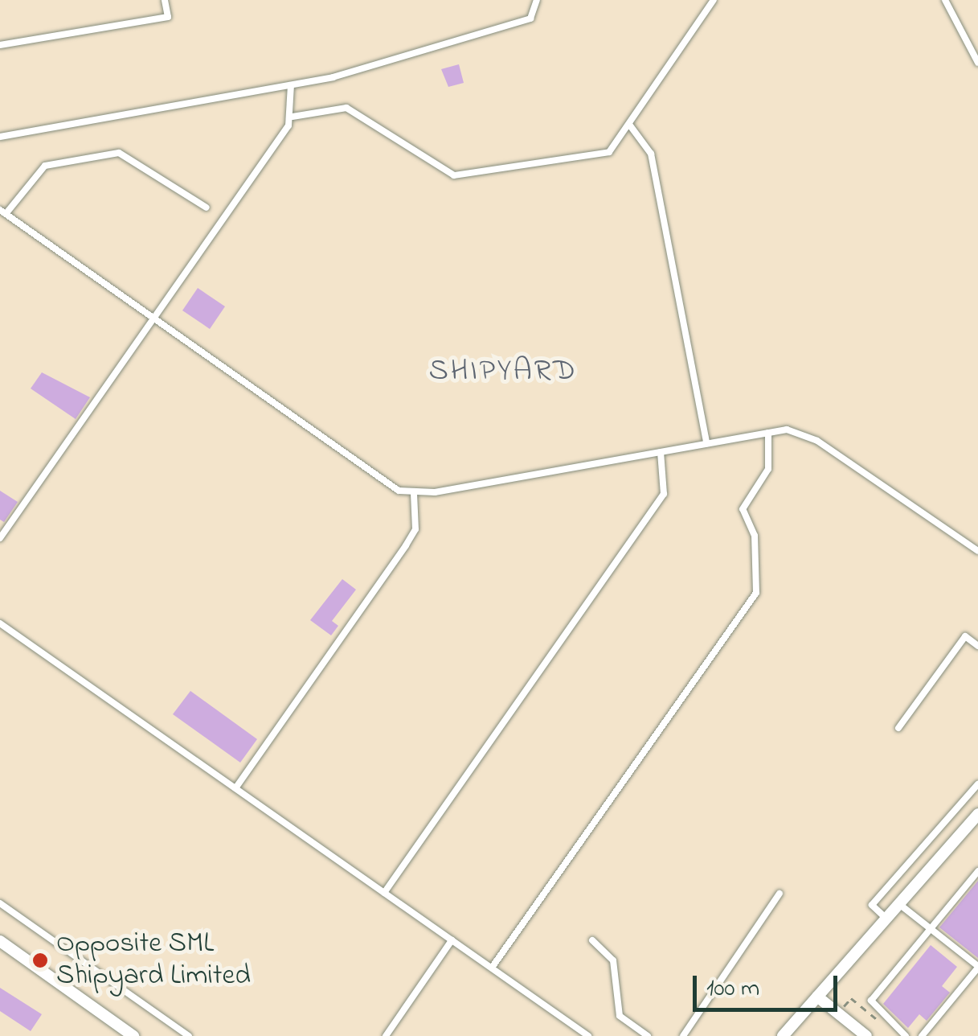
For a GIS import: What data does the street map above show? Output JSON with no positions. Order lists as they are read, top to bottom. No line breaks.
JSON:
{"districts":["SHIPYARD"],"places":["Opposite SML Shipyard Limited"],"scale_bar":"100 m"}
